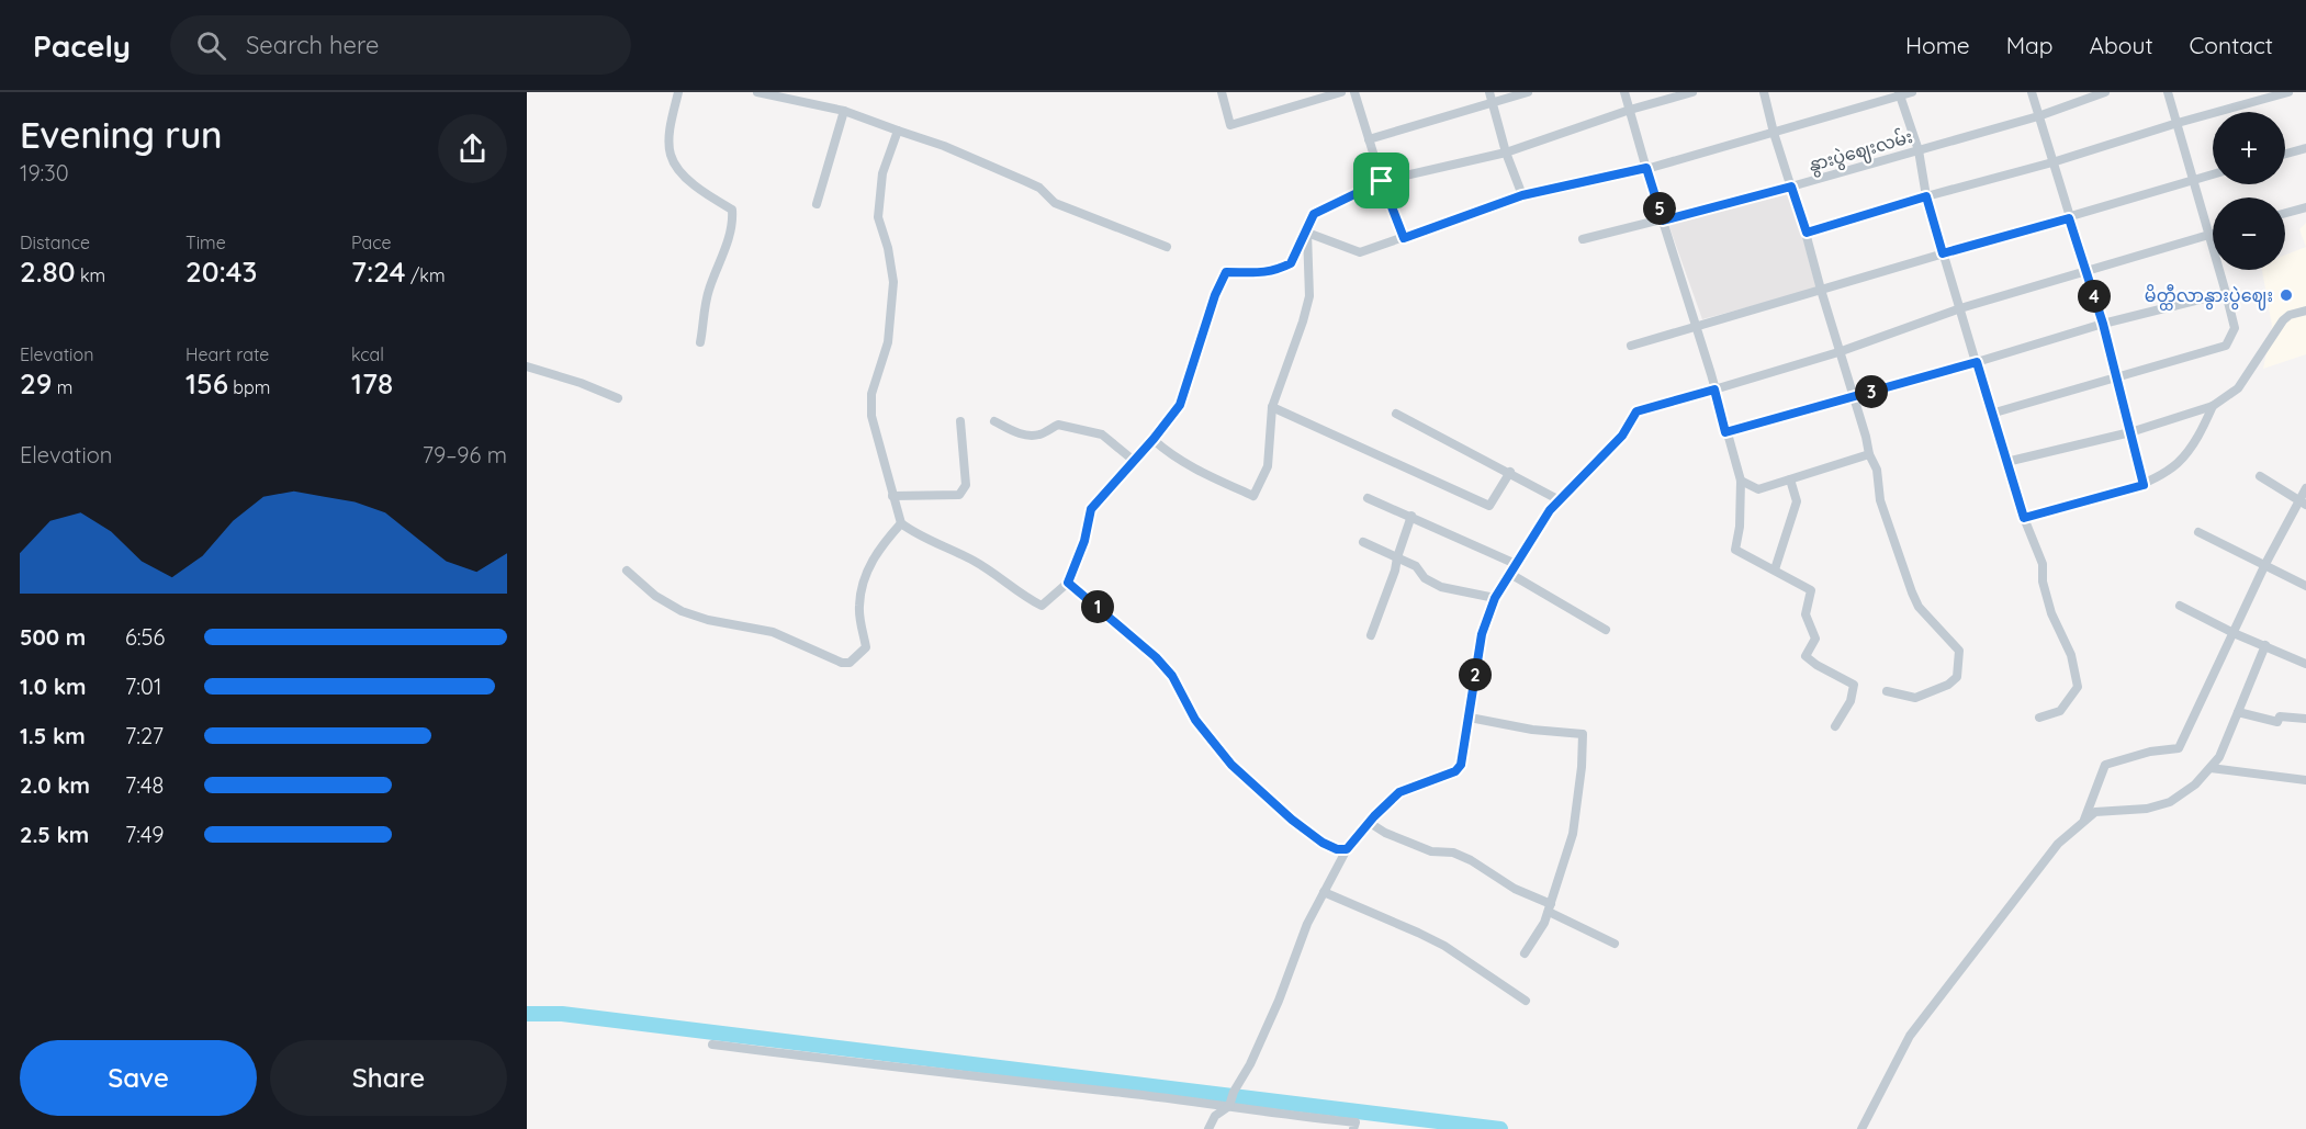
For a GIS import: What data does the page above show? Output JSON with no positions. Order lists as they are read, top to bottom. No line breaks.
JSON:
{"streets":{"street":["နွားပွဲဈေးလမ်း"]},"places":["မိတ္ထီလာနွားပွဲဈေး"],"page":{"header":"Pacely","search":"Search here","nav":["Home","Map","About","Contact"],"heading":["Evening run","19:30"],"map_buttons":["+","−"],"pins":["5","4","3","1","2"],"stats":[["Distance","2.80 km"],["Time","20:43"],["Pace","7:24 /km"],["Elevation","29 m"],["Heart rate","156 bpm"],["kcal","178"]],"chart":["Elevation","79–96 m"],"list":[{"name":"500 m","note":"6:56"},{"name":"1.0 km","note":"7:01"},{"name":"1.5 km","note":"7:27"},{"name":"2.0 km","note":"7:48"},{"name":"2.5 km","note":"7:49"}],"buttons":["Save","Share"]}}
